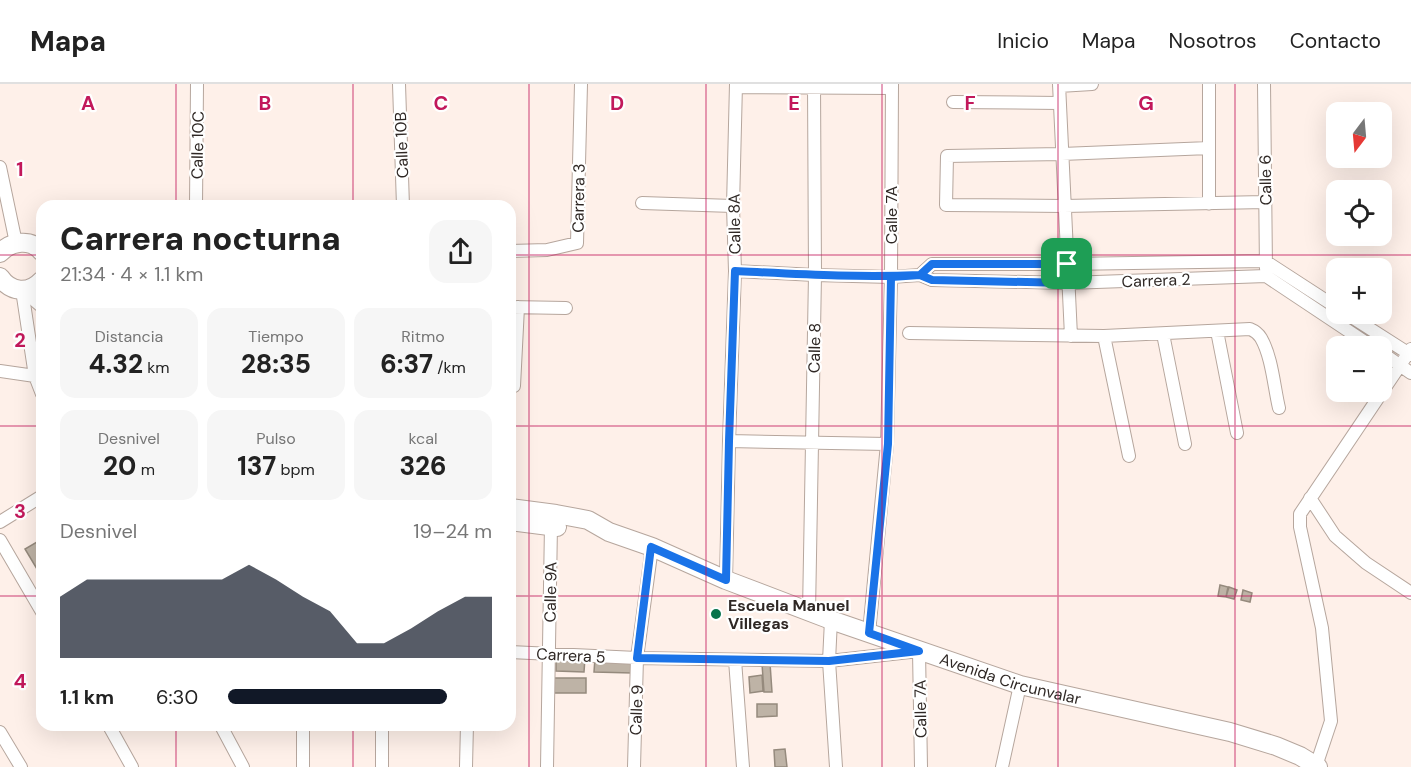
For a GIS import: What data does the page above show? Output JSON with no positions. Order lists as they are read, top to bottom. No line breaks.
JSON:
{"streets":{"main road":["Avenida Circunvalar"],"street":["Calle 10C","Calle 10B","Calle 6","Carrera 3","Calle 7A","Calle 8A","Carrera 2","Calle 8","Calle 9A","Carrera 5","Calle 9"]},"crossings":[["Calle 6","Carrera 2"],["Calle 7A","Carrera 2"],["Calle 7A","Carrera 5"],["Calle 7A","Avenida Circunvalar"],["Calle 8A","Carrera 2"],["Calle 8A","Avenida Circunvalar"],["Carrera 2","Calle 8"],["Calle 8","Avenida Circunvalar"],["Calle 9A","Carrera 5"],["Calle 9A","Avenida Circunvalar"],["Carrera 5","Avenida Circunvalar"],["Carrera 5","Calle 9"],["Avenida Circunvalar","Calle 9"]],"places":["Escuela Manuel Villegas"],"north":"bottom","page":{"header":"Mapa","nav":["Inicio","Mapa","Nosotros","Contacto"],"map_buttons":["+","−"],"heading":["Carrera nocturna","21:34 · 4 × 1.1 km"],"stats":[["Distancia","4.32 km"],["Tiempo","28:35"],["Ritmo","6:37 /km"],["Desnivel","20 m"],["Pulso","137 bpm"],["kcal","326"]],"chart":["Desnivel","19–24 m"],"list":[{"name":"1.1 km","note":"6:30"}]},"grid":{"columns":["A","B","C","D","E","F","G"],"rows":["1","2","3","4"]}}
